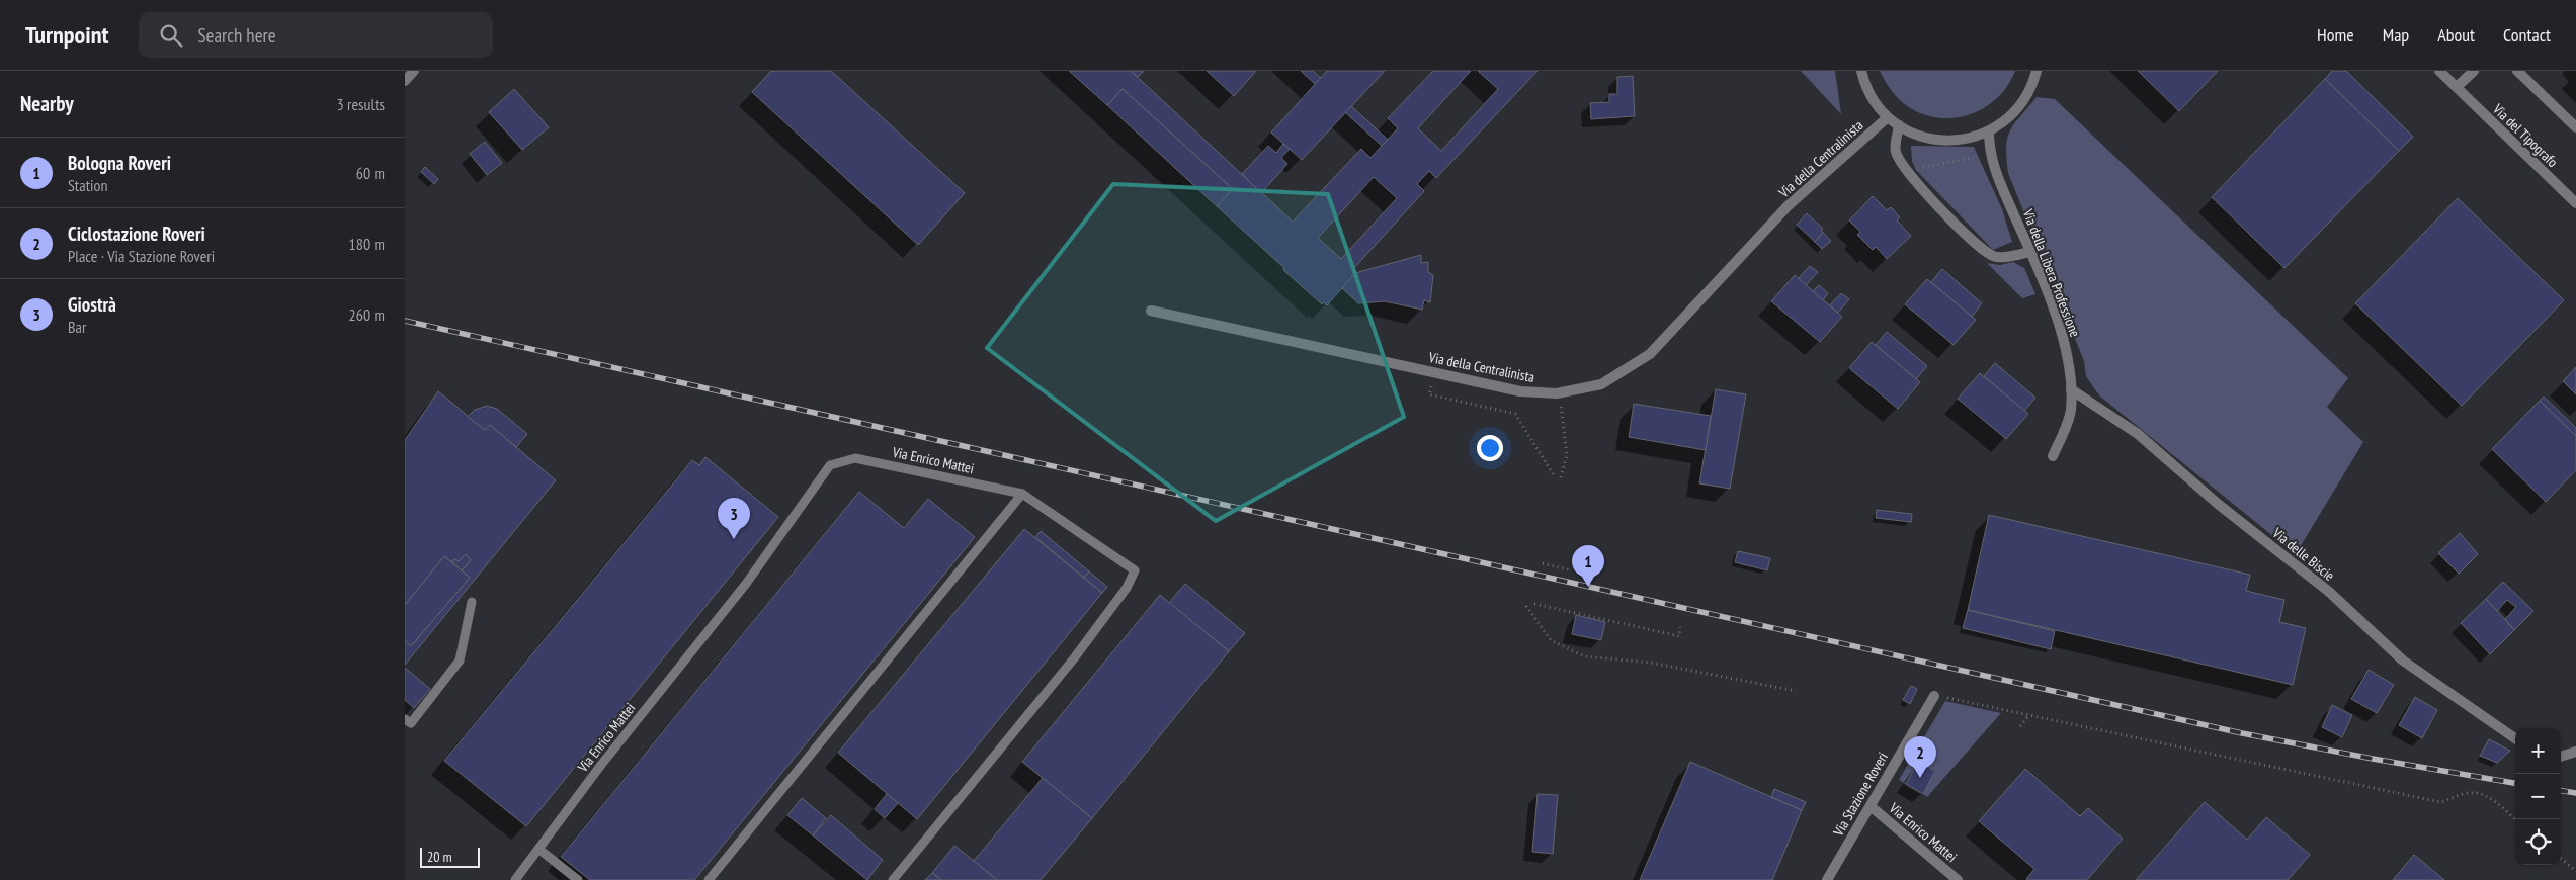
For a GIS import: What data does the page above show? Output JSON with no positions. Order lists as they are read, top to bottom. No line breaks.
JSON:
{"streets":{"street":["Via del Tipografo","Via della Centralinista","Via della Libera Professione","Via Enrico Mattei","Via delle Biscie","Via Stazione Roveri"]},"crossings":[["Via della Libera Professione","Via delle Biscie"],["Via Enrico Mattei","Via Stazione Roveri"]],"scale_bar":"20 m","page":{"header":"Turnpoint","search":"Search here","nav":["Home","Map","About","Contact"],"heading":["Nearby","3 results"],"list":[{"mark":"1","name":"Bologna Roveri","note":"Station","value":"60 m"},{"mark":"2","name":"Ciclostazione Roveri","note":"Place · Via Stazione Roveri","value":"180 m"},{"mark":"3","name":"Giostrà","note":"Bar","value":"260 m"}],"pins":["3","1","2"],"map_buttons":["+","−"],"scale":"20 m"}}
